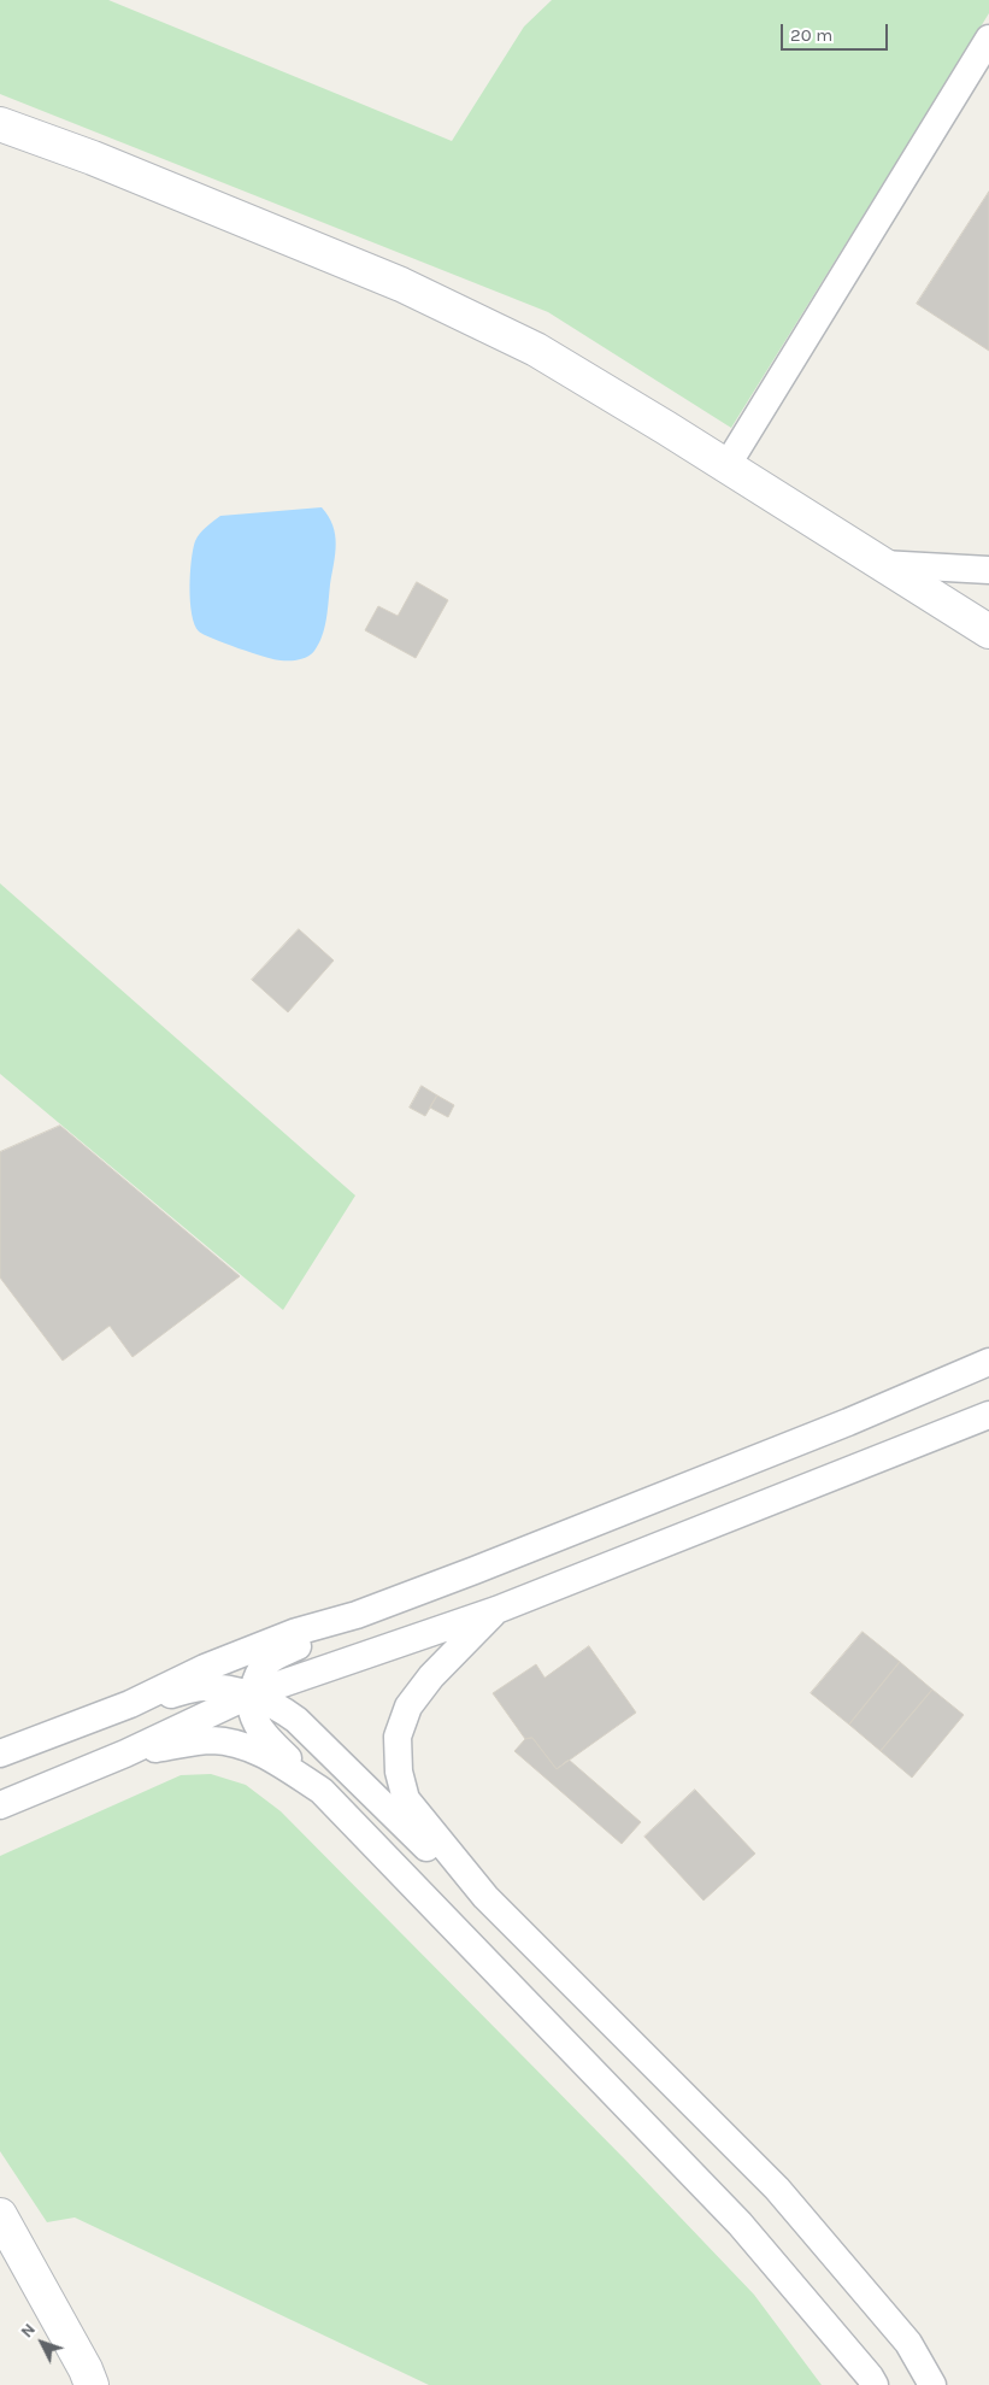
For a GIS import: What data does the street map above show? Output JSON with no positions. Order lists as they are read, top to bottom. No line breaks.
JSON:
{"scale_bar":"20 m","north":"top left"}
